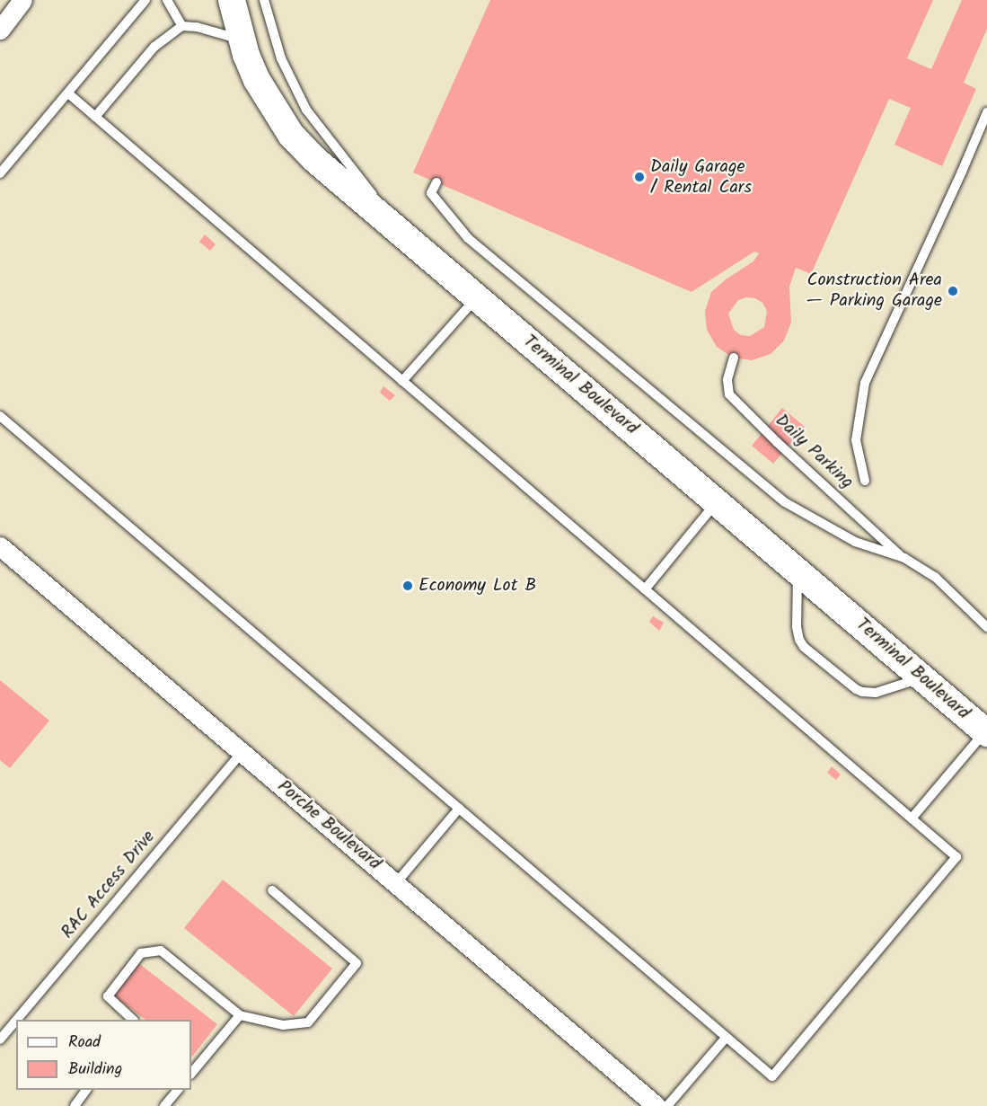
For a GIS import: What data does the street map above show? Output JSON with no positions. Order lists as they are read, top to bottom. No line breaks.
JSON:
{"streets":{"main road":["Terminal Boulevard"],"street":["Porche Boulevard"],"lane":["Daily Parking","RAC Access Drive"]},"crossings":[["Porche Boulevard","RAC Access Drive"]],"places":["Daily Garage / Rental Cars","Construction Area — Parking Garage","Economy Lot B"],"legend":["Road","Building"]}
